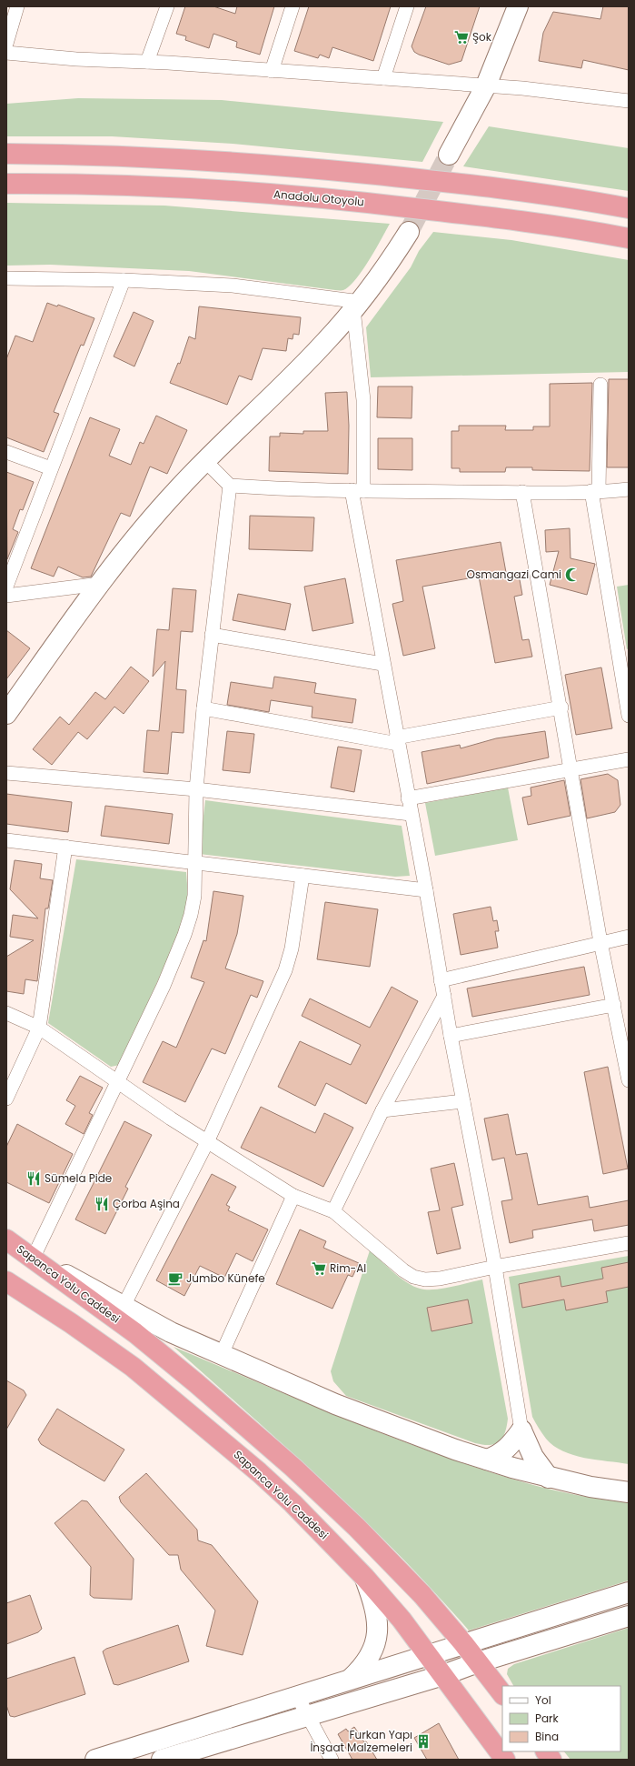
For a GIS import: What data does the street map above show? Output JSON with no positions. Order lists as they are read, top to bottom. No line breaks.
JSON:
{"streets":{"highway":["Anadolu Otoyolu","Sapanca Yolu Caddesi"]},"places":{"supermarket":["Şok","Rim-Al"],"mosque":["Osmangazi Cami"],"restaurant":["Sümela Pide","Çorba Aşina"],"cafe":["Jumbo Künefe"],"building":["Furkan Yapı İnşaat Malzemeleri"]},"legend":["Yol","Park","Bina"]}
